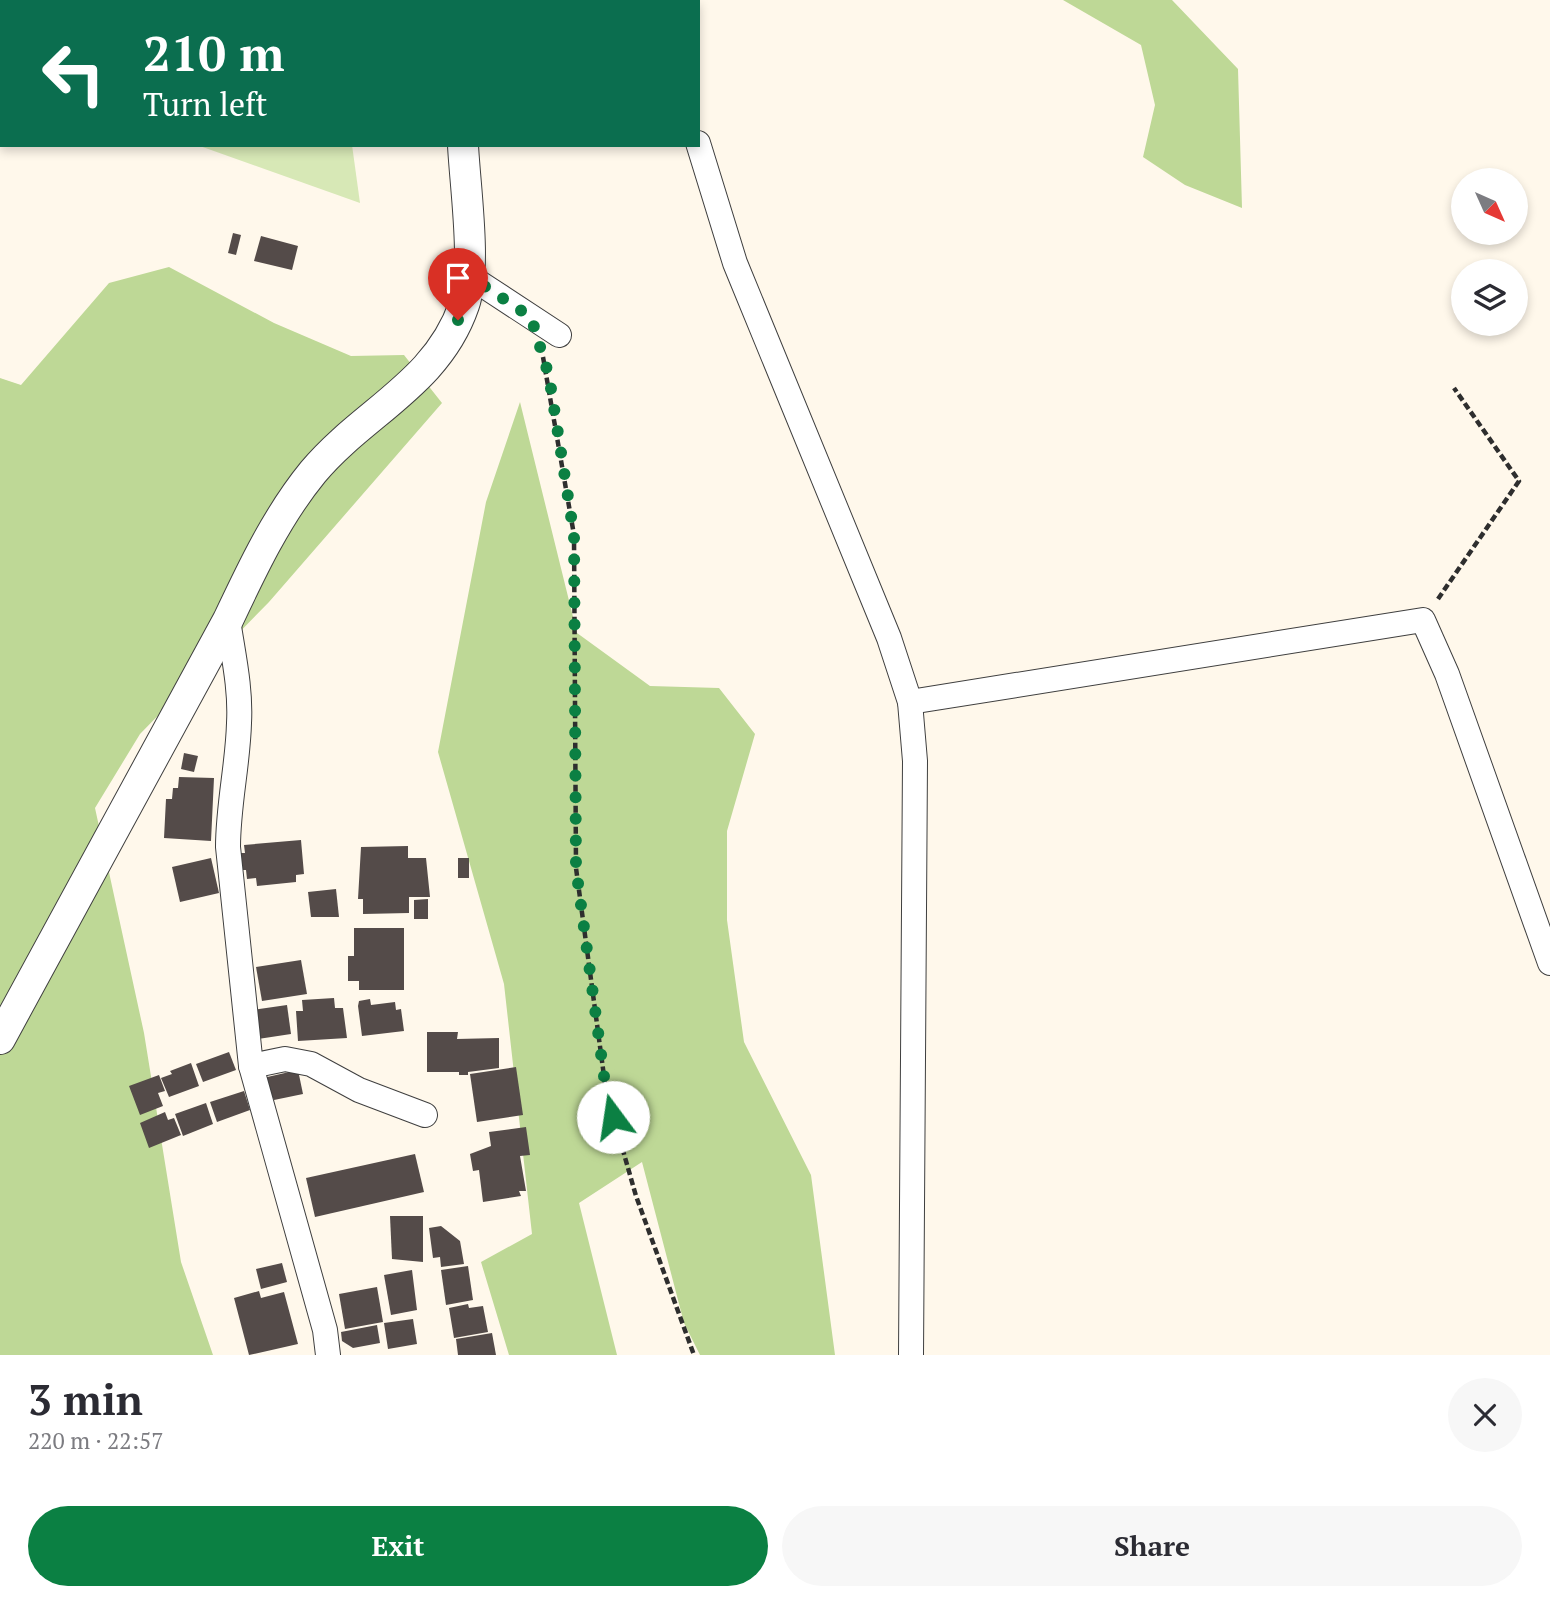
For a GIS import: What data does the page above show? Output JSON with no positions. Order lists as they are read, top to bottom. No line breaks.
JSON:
{"north":"bottom right","page":{"turn":["210 m","Turn left"],"heading":["3 min","220 m · 22:57"],"buttons":["Exit","Share"]}}
